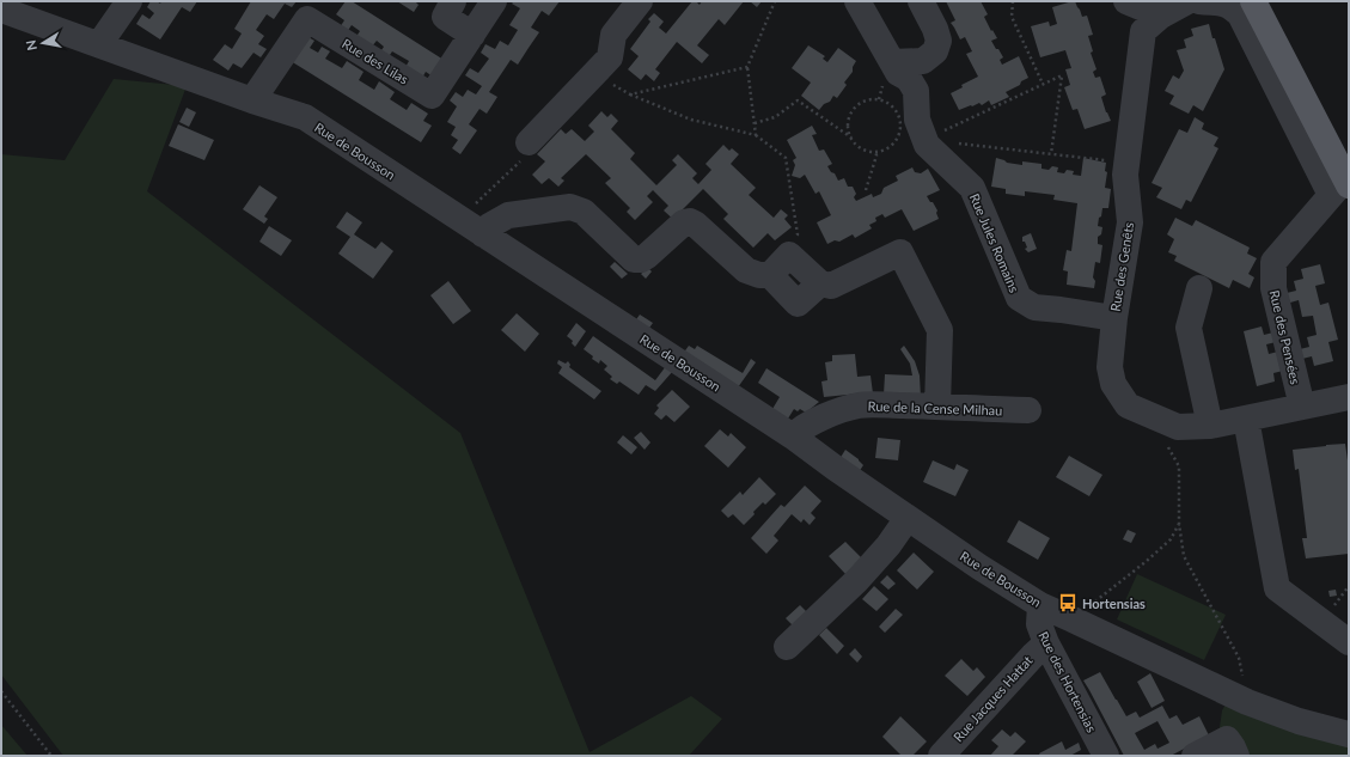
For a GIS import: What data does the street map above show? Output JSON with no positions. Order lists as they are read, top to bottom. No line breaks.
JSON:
{"streets":{"street":["Rue des Lilas","Rue de Bousson","Rue Jules Romains","Rue des Genêts","Rue des Pensées","Rue de la Cense Milhau","Rue des Hortensias","Rue Jacques Hattat"]},"crossings":[["Rue des Lilas","Rue de Bousson"],["Rue de Bousson","Rue de la Cense Milhau"],["Rue de Bousson","Rue des Hortensias"],["Rue Jules Romains","Rue des Genêts"],["Rue des Genêts","Rue des Pensées"],["Rue des Hortensias","Rue Jacques Hattat"]],"places":{"bus stop":["Hortensias"]},"north":"left"}
